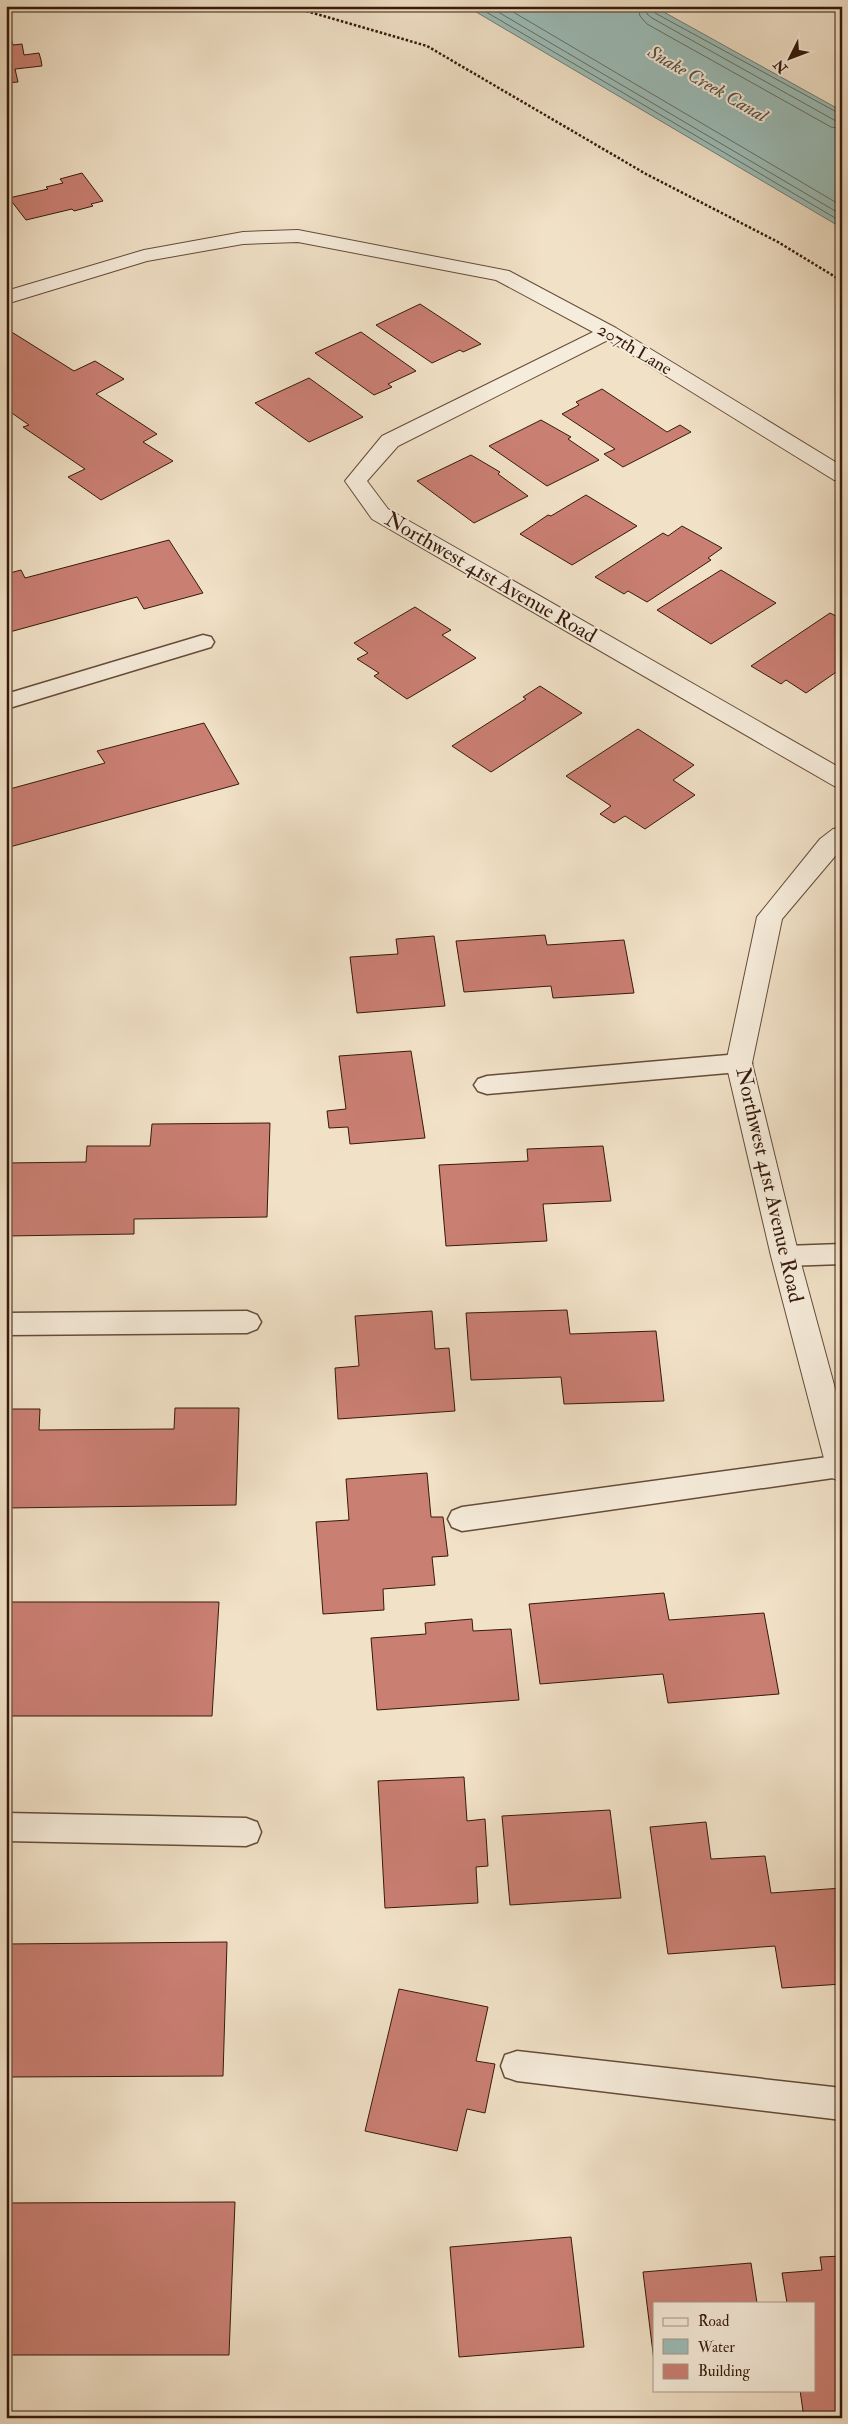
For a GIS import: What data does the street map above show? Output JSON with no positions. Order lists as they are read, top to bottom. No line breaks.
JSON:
{"streets":{"street":["207th Lane","Northwest 41st Avenue Road"]},"crossings":[["207th Lane","Northwest 41st Avenue Road"]],"water":["Snake Creek Canal"],"legend":["Road","Water","Building"],"north":"bottom left"}
